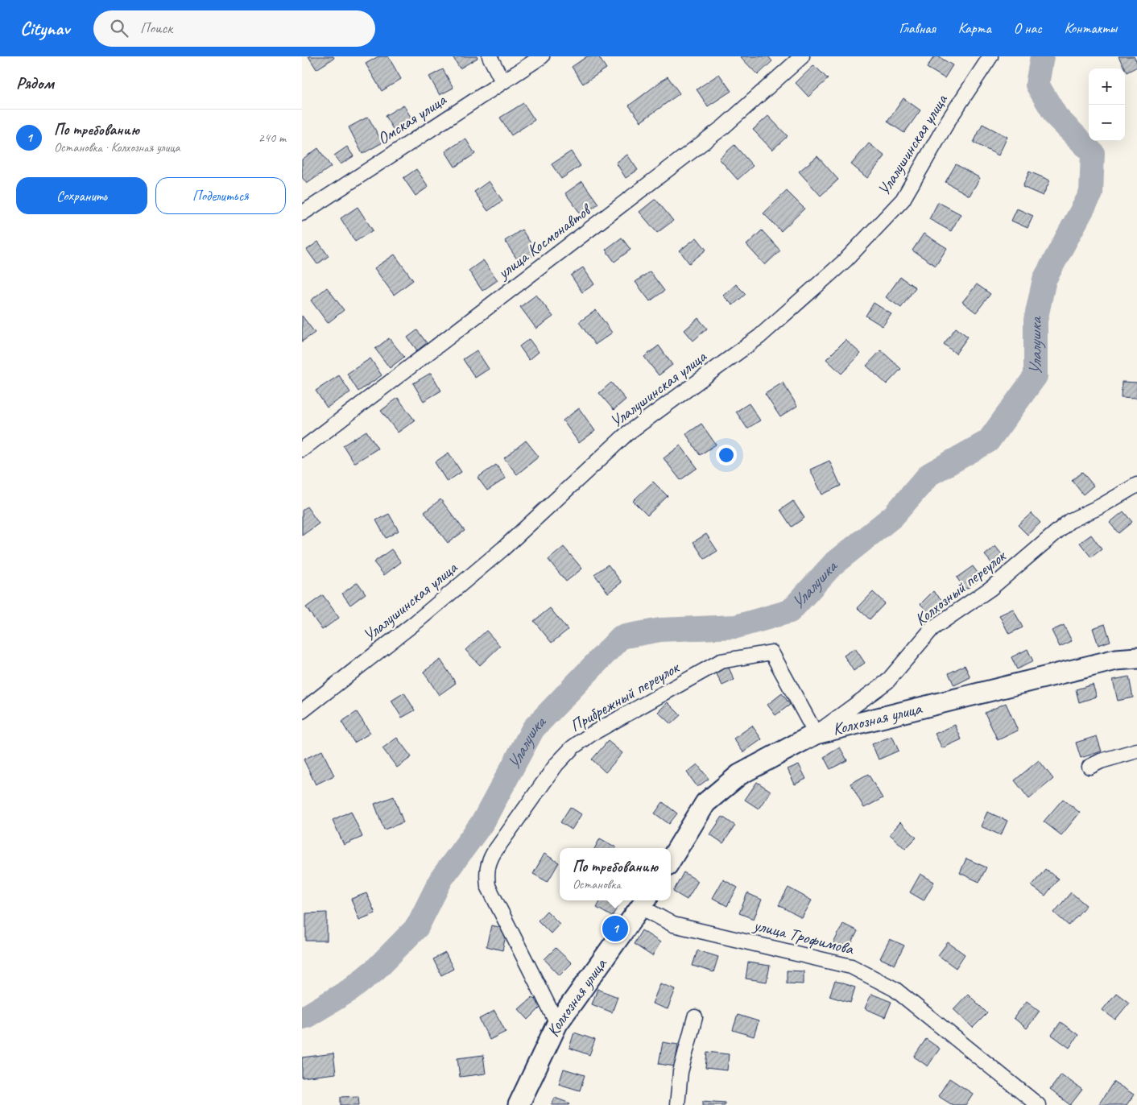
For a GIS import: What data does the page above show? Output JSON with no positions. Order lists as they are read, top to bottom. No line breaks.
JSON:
{"streets":{"street":["Омская улица","Улалушинская улица","улица Космонавтов","Колхозный переулок","Прибрежный переулок","Колхозная улица","улица Трофимова"]},"crossings":[["Колхозный переулок","Прибрежный переулок"],["Колхозный переулок","Колхозная улица"],["Прибрежный переулок","Колхозная улица"],["Колхозная улица","улица Трофимова"]],"water":["Улалушка"],"page":{"header":"Citynav","search":"Поиск","nav":["Главная","Карта","О нас","Контакты"],"heading":"Рядом","map_buttons":["+","−"],"list":[{"mark":"1","name":"По требованию","note":"Остановка · Колхозная улица","value":"240 m"}],"buttons":["Сохранить","Поделиться"],"popup":["По требованию","Остановка"],"pins":"1"}}
